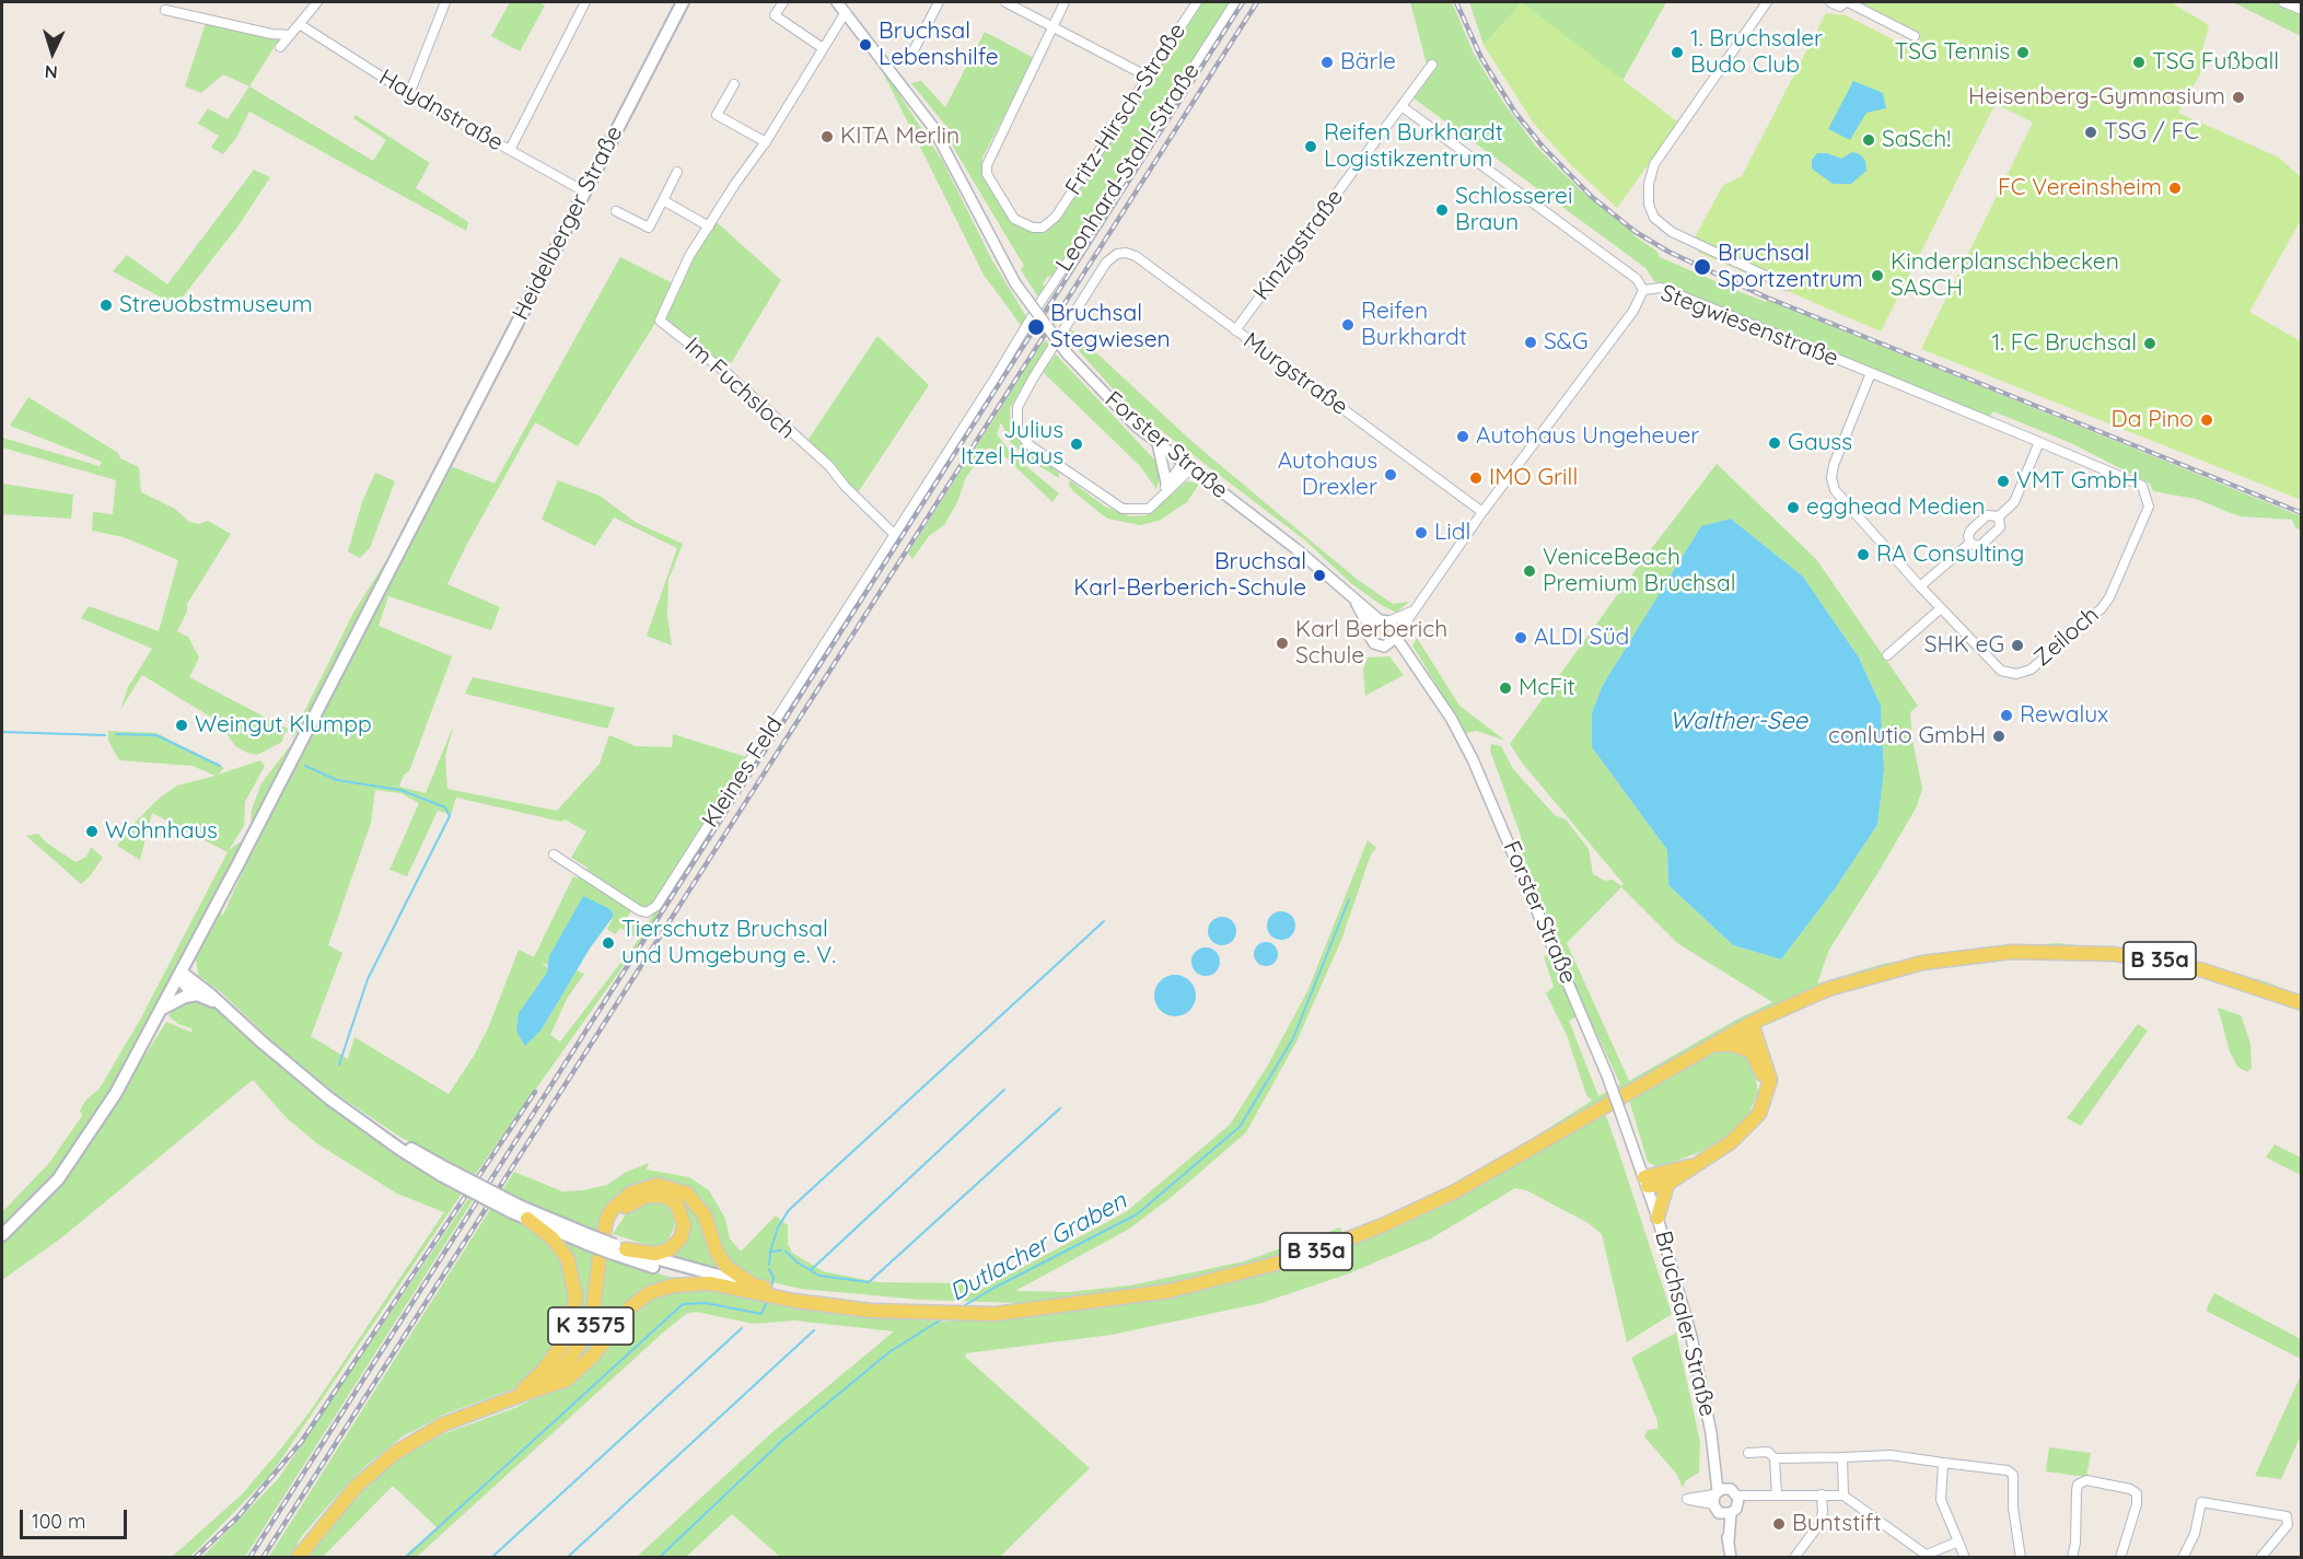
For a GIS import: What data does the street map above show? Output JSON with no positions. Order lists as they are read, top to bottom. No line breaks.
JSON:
{"streets":{"main road":["Heidelberger Straße","B 35a","K 3575"],"street":["Fritz-Hirsch-Straße","Haydnstraße","Leonhard-Stahl-Straße","Kinzigstraße","Stegwiesenstraße","Murgstraße","Im Fuchsloch","Forster Straße","Zeiloch","Kleines Feld","Bruchsaler Straße"]},"crossings":[["Haydnstraße","Heidelberger Straße"],["Leonhard-Stahl-Straße","Im Fuchsloch"],["Leonhard-Stahl-Straße","Kleines Feld"],["Heidelberger Straße","B 35a"],["Kinzigstraße","Murgstraße"],["Stegwiesenstraße","Murgstraße"],["Stegwiesenstraße","Forster Straße"],["Stegwiesenstraße","Zeiloch"],["Im Fuchsloch","Forster Straße"],["Im Fuchsloch","Kleines Feld"],["Forster Straße","Bruchsaler Straße"],["B 35a","K 3575"]],"water":["Walther-See","Dutlacher Graben"],"places":["Bruchsal Lebenshilfe","1. Bruchsaler Budo Club","TSG Tennis","Bärle","TSG Fußball","Heisenberg-Gymnasium","TSG / FC","KITA Merlin","SaSch!","Reifen Burkhardt Logistikzentrum","FC Vereinsheim","Schlosserei Braun","Bruchsal Sportzentrum","Kinderplanschbecken SASCH","Streuobstmuseum","Reifen Burkhardt","Bruchsal Stegwiesen","S&G","1. FC Bruchsal","Da Pino","Autohaus Ungeheuer","Gauss","Julius Itzel Haus","Autohaus Drexler","IMO Grill","VMT GmbH","egghead Medien","Lidl","RA Consulting","VeniceBeach Premium Bruchsal","Bruchsal Karl-Berberich-Schule","ALDI Süd","Karl Berberich Schule","SHK eG","McFit","Rewalux","Weingut Klumpp","conlutio GmbH","Wohnhaus","Tierschutz Bruchsal und Umgebung e. V.","Buntstift"],"scale_bar":"100 m","north":"bottom"}
